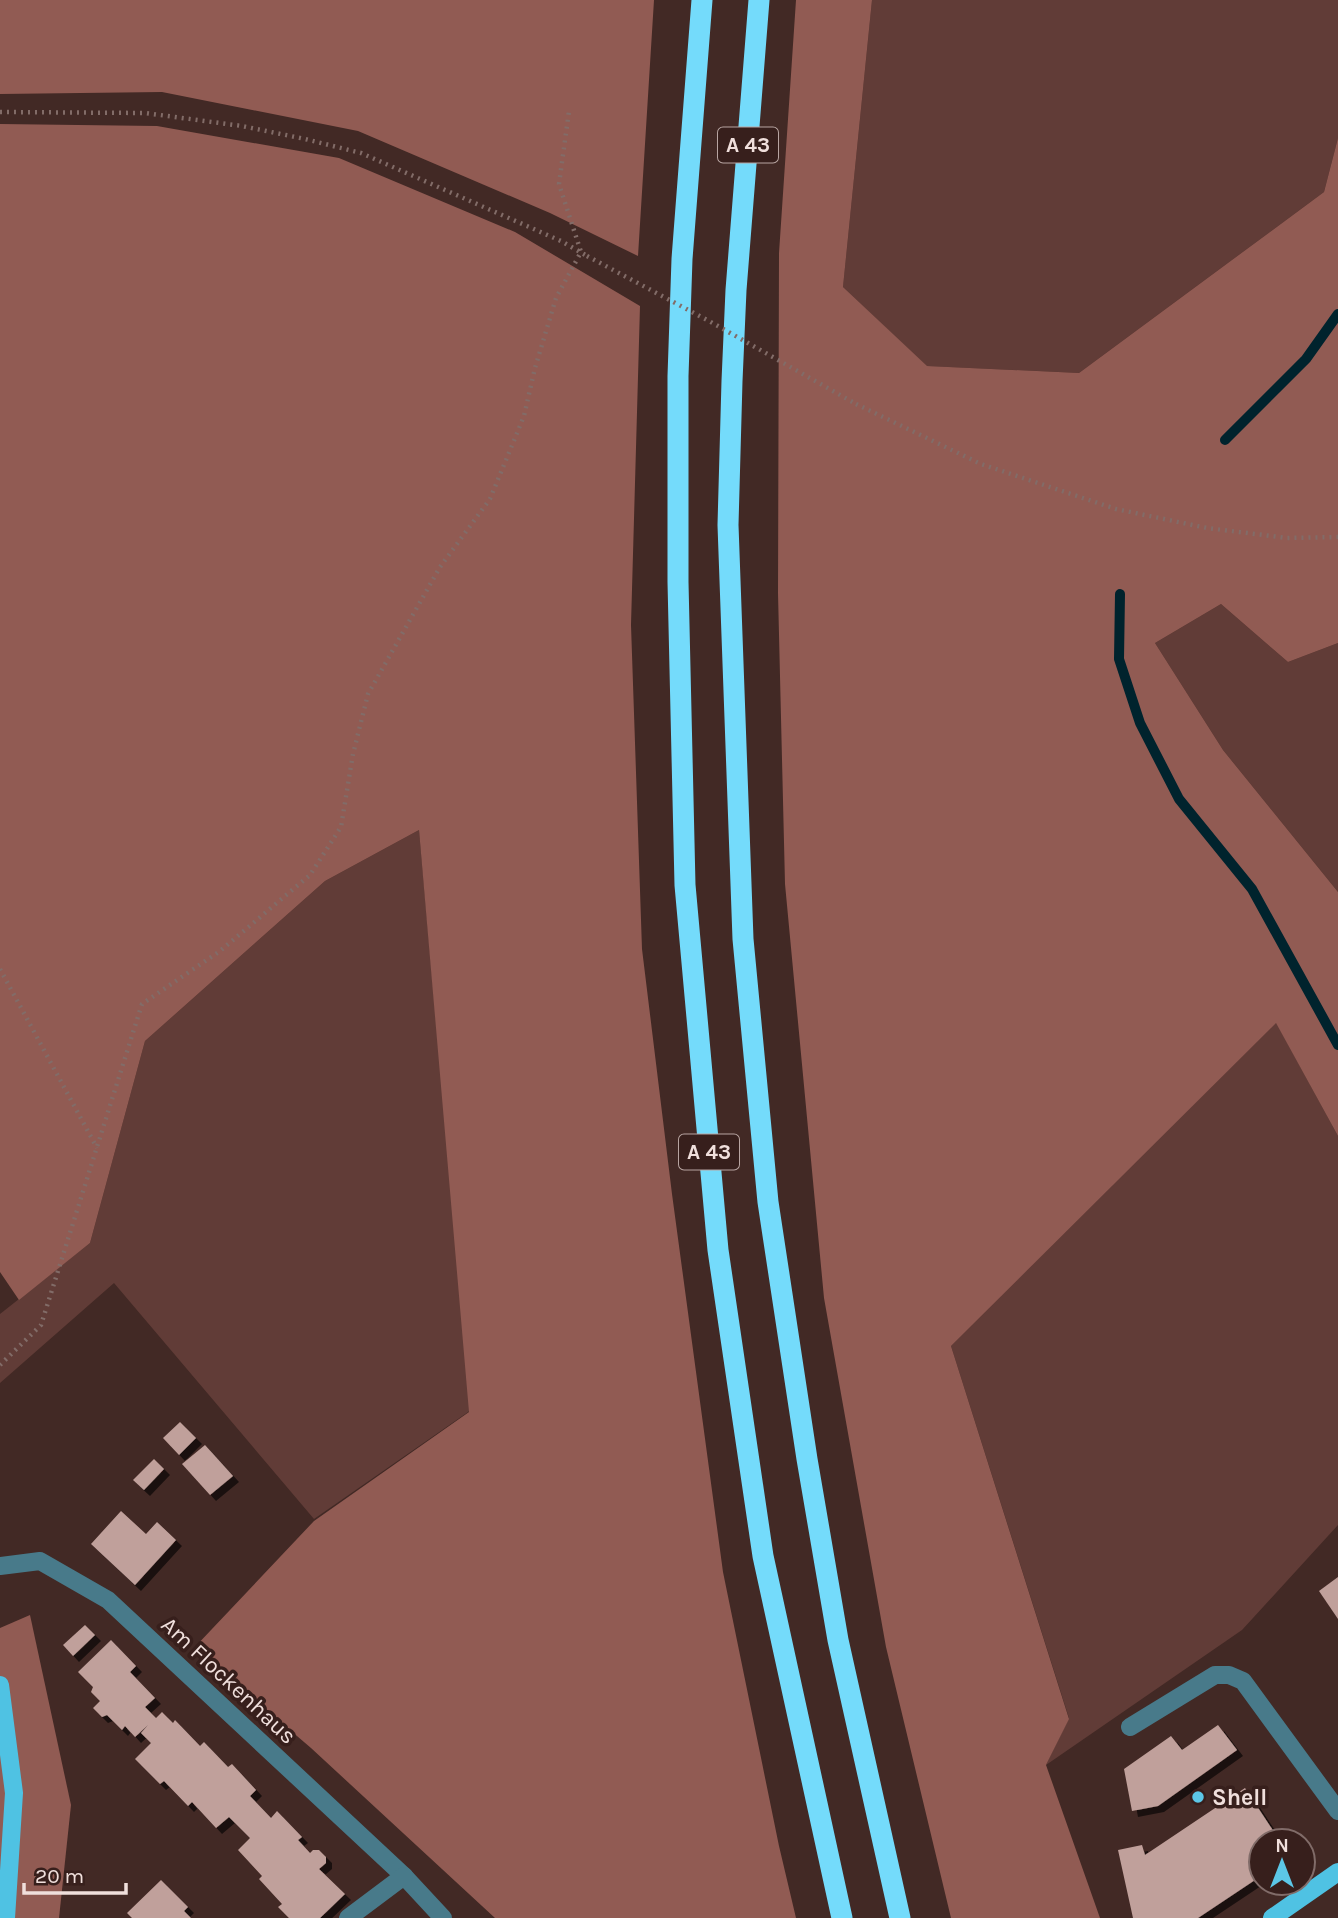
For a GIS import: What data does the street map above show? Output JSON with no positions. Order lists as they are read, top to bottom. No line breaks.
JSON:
{"streets":{"highway":["A 43"],"street":["Am Flockenhaus"]},"places":["Shell"],"scale_bar":"20 m","north":"top"}
